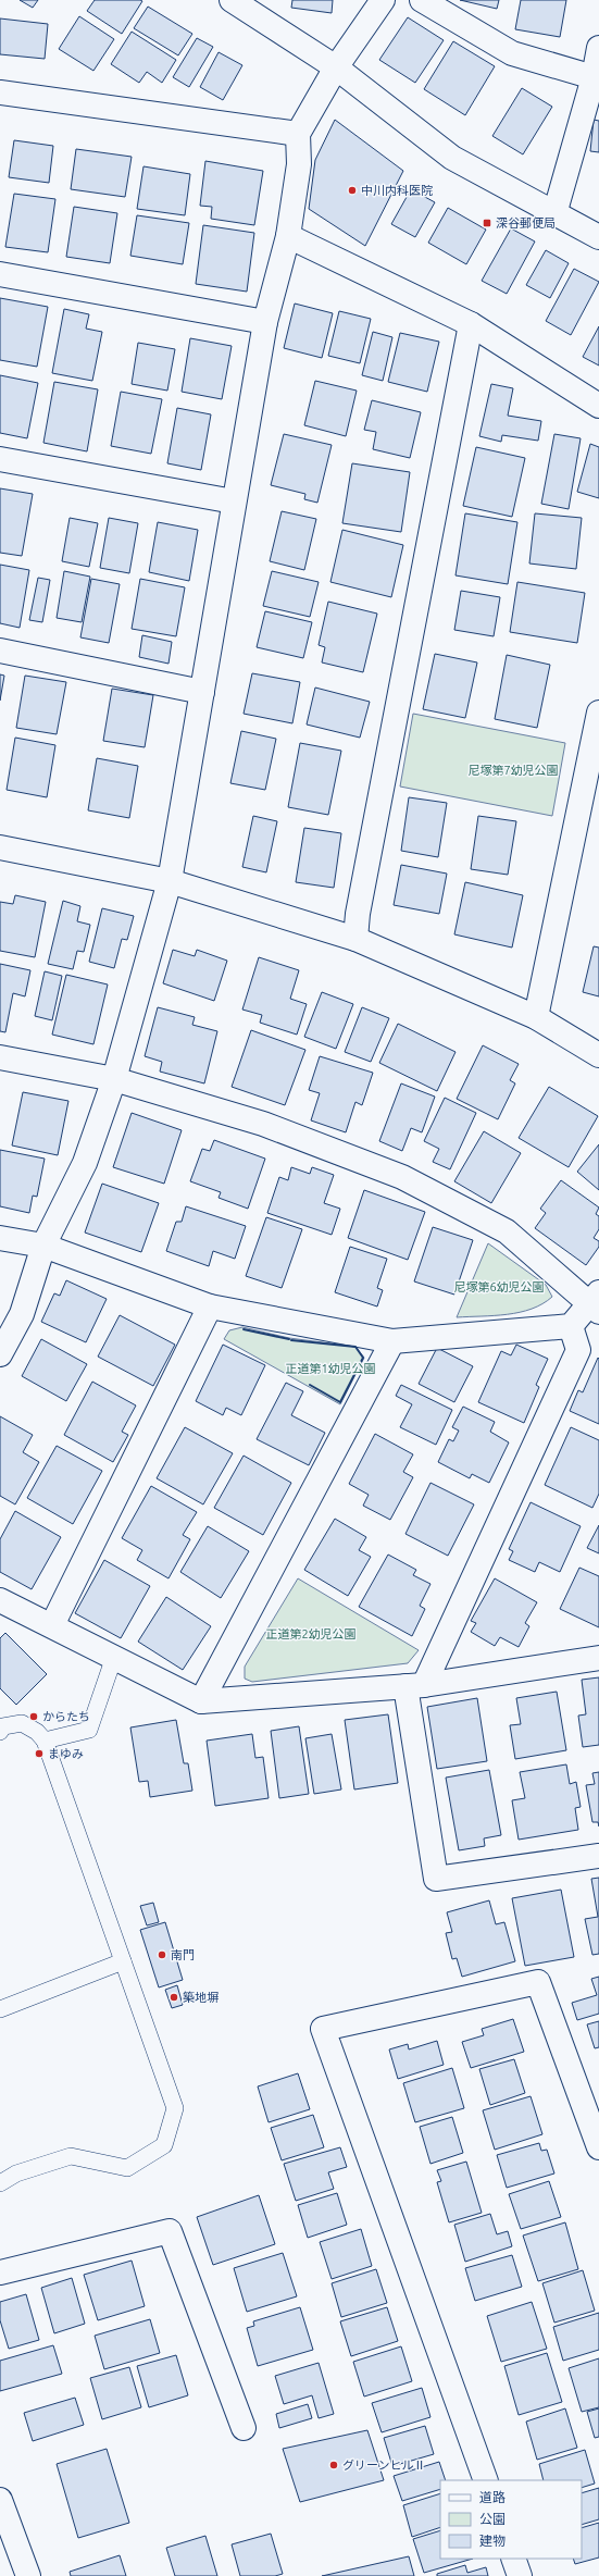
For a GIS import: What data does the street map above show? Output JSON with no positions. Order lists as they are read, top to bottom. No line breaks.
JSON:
{"parks":["尼塚第7幼児公園","尼塚第6幼児公園","正道第1幼児公園","正道第2幼児公園"],"places":{"other":["中川内科医院","からたち","まゆみ","南門","築地塀","グリーンヒルⅡ"],"transit":["深谷郵便局"]},"legend":["道路","公園","建物"]}
